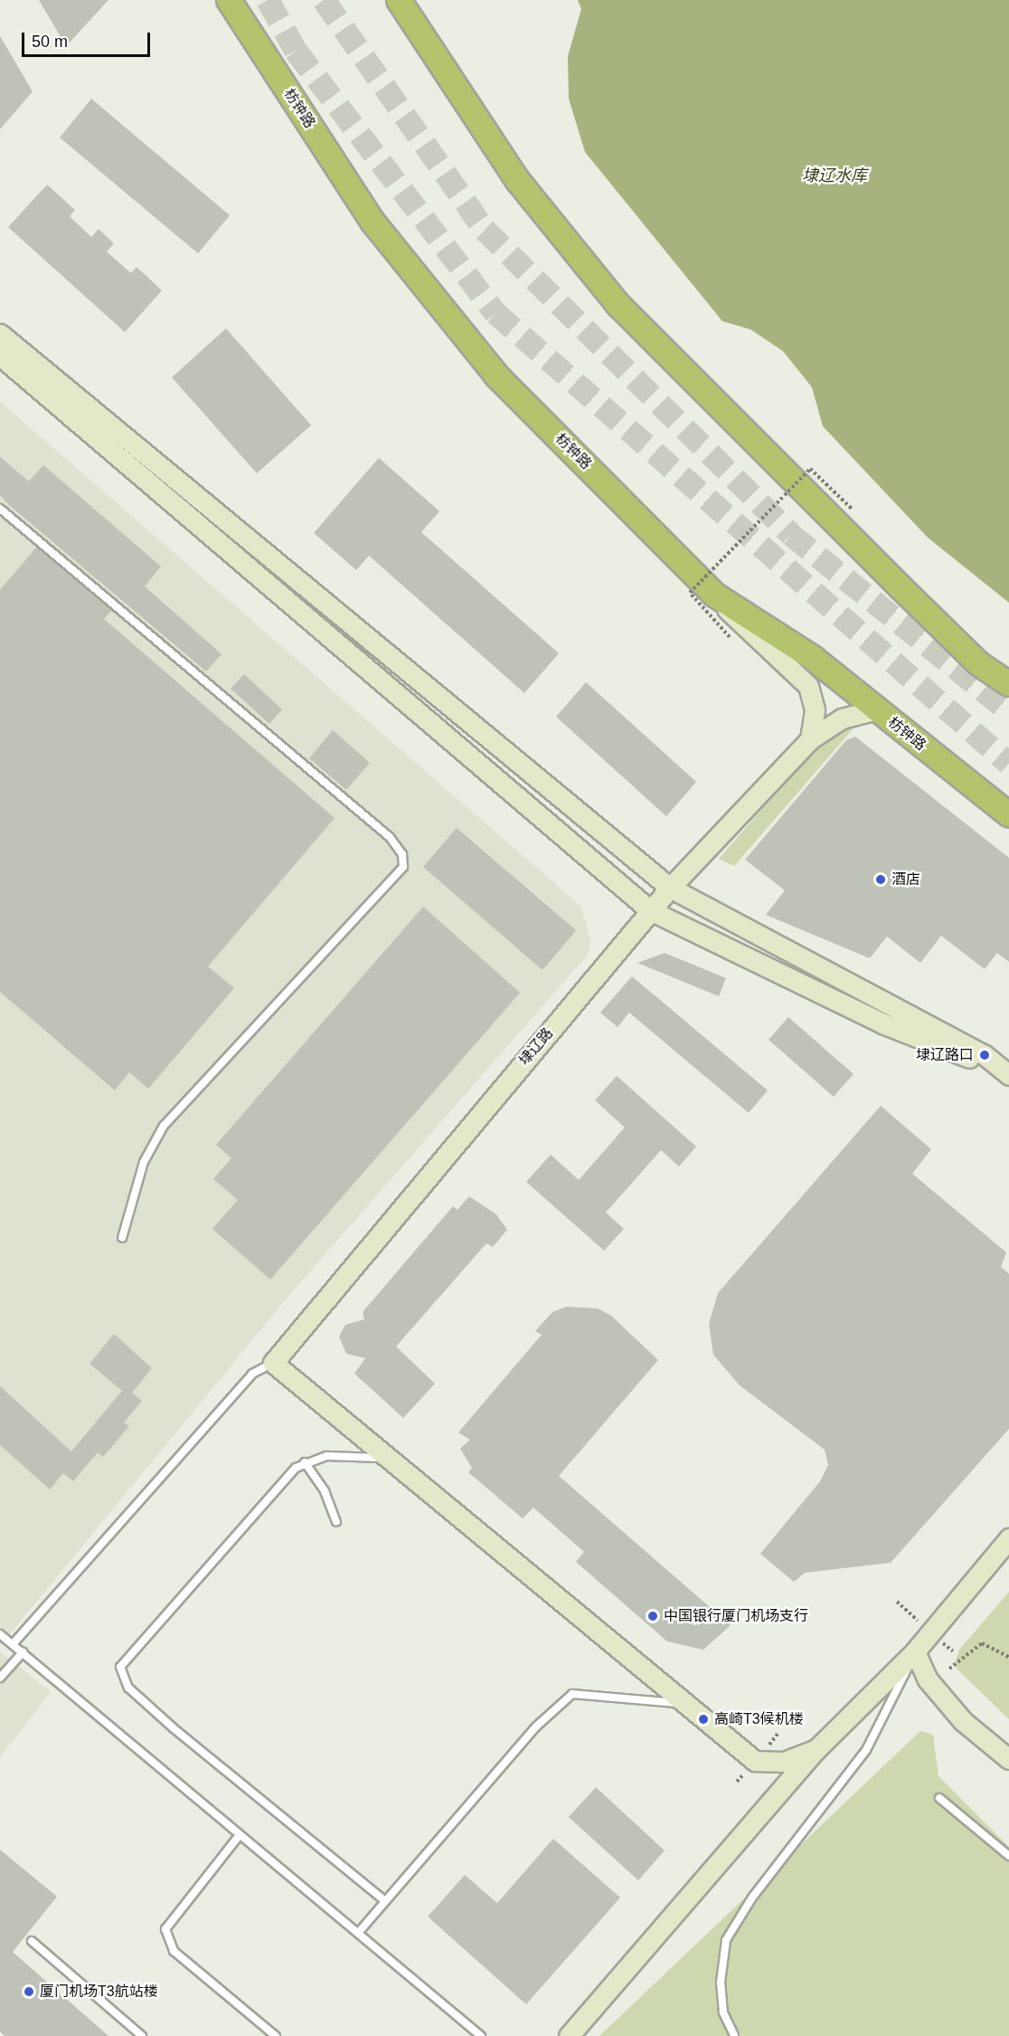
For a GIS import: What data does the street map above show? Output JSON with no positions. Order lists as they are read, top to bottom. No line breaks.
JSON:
{"streets":{"highway":["枋钟路"],"main road":["埭辽路"]},"crossings":[["枋钟路","埭辽路"]],"water":["埭辽水库"],"places":["酒店","埭辽路口","中国银行厦门机场支行","高崎T3候机楼","厦门机场T3航站楼"],"scale_bar":"50 m"}
